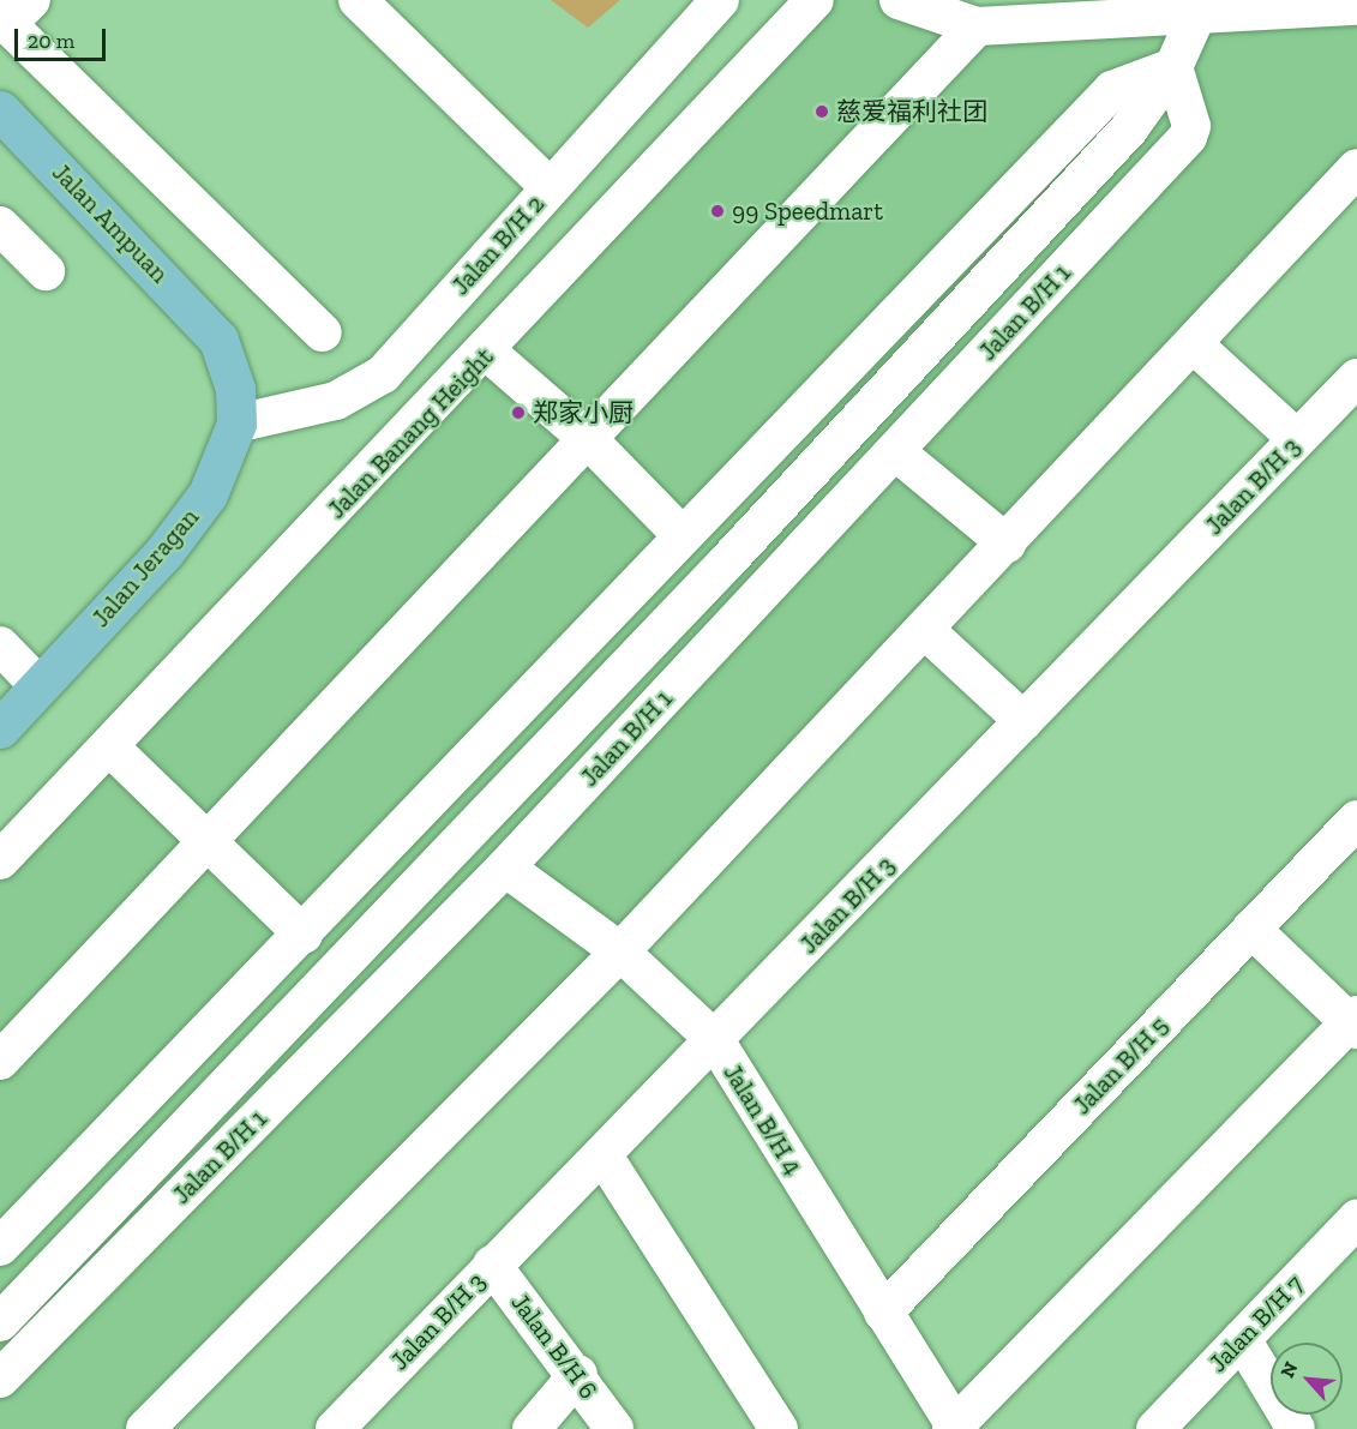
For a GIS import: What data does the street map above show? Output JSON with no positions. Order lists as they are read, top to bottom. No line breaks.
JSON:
{"streets":{"main road":["Jalan Ampuan","Jalan Jeragan"],"street":["Jalan B/H 2","Jalan B/H 1","Jalan Banang Height","Jalan B/H 3","Jalan B/H 5","Jalan B/H 4","Jalan B/H 7","Jalan B/H 6"]},"crossings":[["Jalan Ampuan","Jalan Jeragan"],["Jalan B/H 2","Jalan Jeragan"],["Jalan B/H 1","Jalan B/H 4"],["Jalan B/H 3","Jalan B/H 4"],["Jalan B/H 3","Jalan B/H 6"],["Jalan B/H 5","Jalan B/H 4"]],"places":["慈爱福利社团","99 Speedmart","郑家小厨"],"scale_bar":"20 m","north":"top left"}
